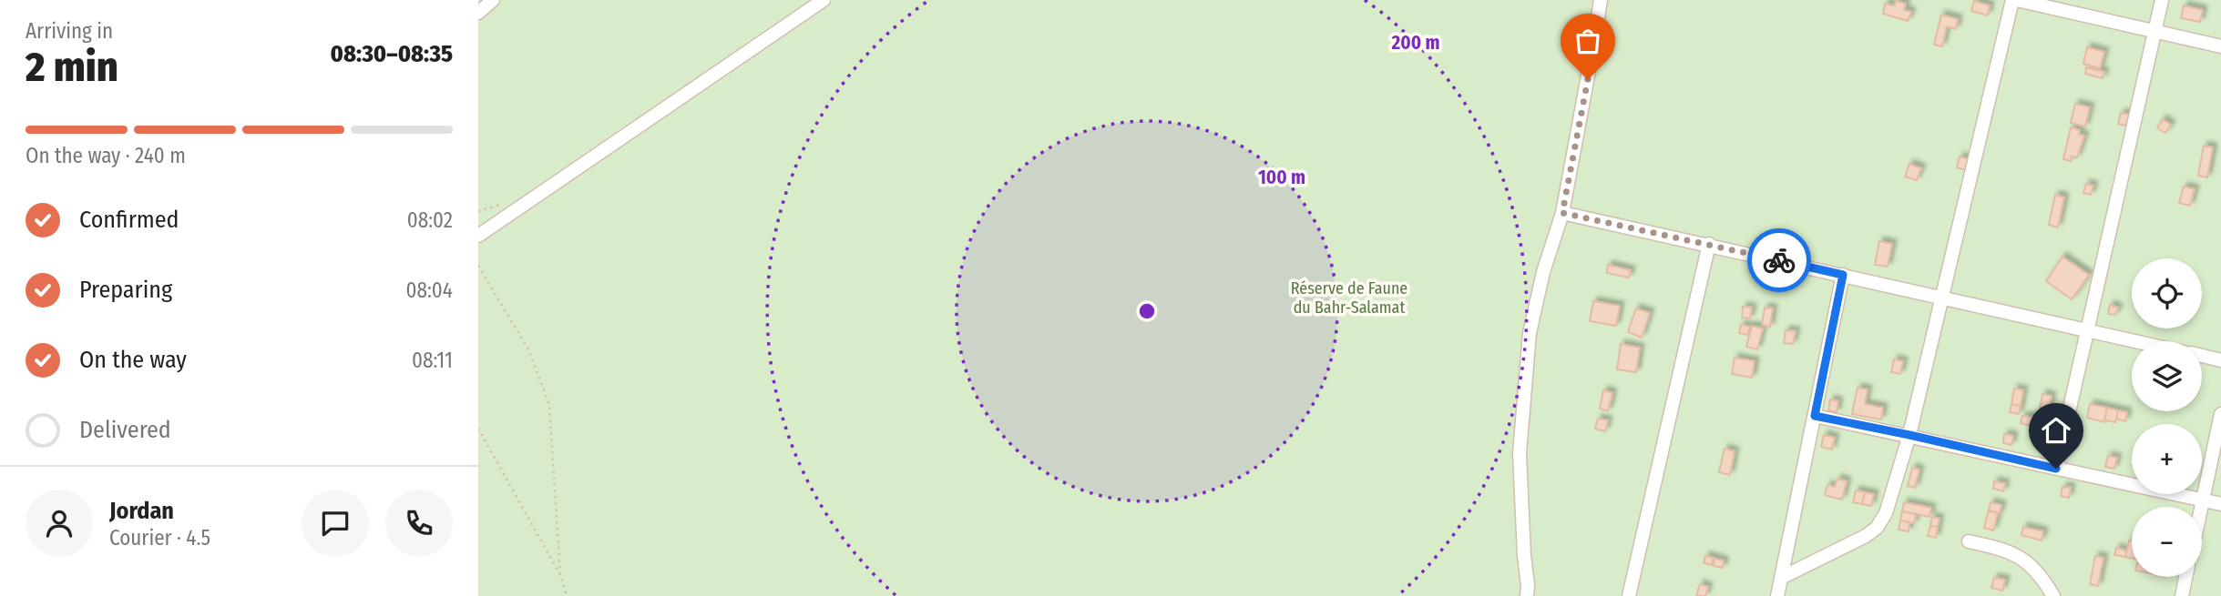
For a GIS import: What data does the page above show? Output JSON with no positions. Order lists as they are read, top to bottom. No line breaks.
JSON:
{"parks":["Réserve de Faune du Bahr-Salamat"],"page":{"heading":["2 min","Arriving in","08:30–08:35"],"panel":["Jordan","Courier · 4.5"],"bar":"On the way · 240 m","list":[["Confirmed","08:02"],["Preparing","08:04"],["On the way","08:11"],"Delivered"],"map_buttons":["+","−"]},"rings":["200 m","100 m"]}
